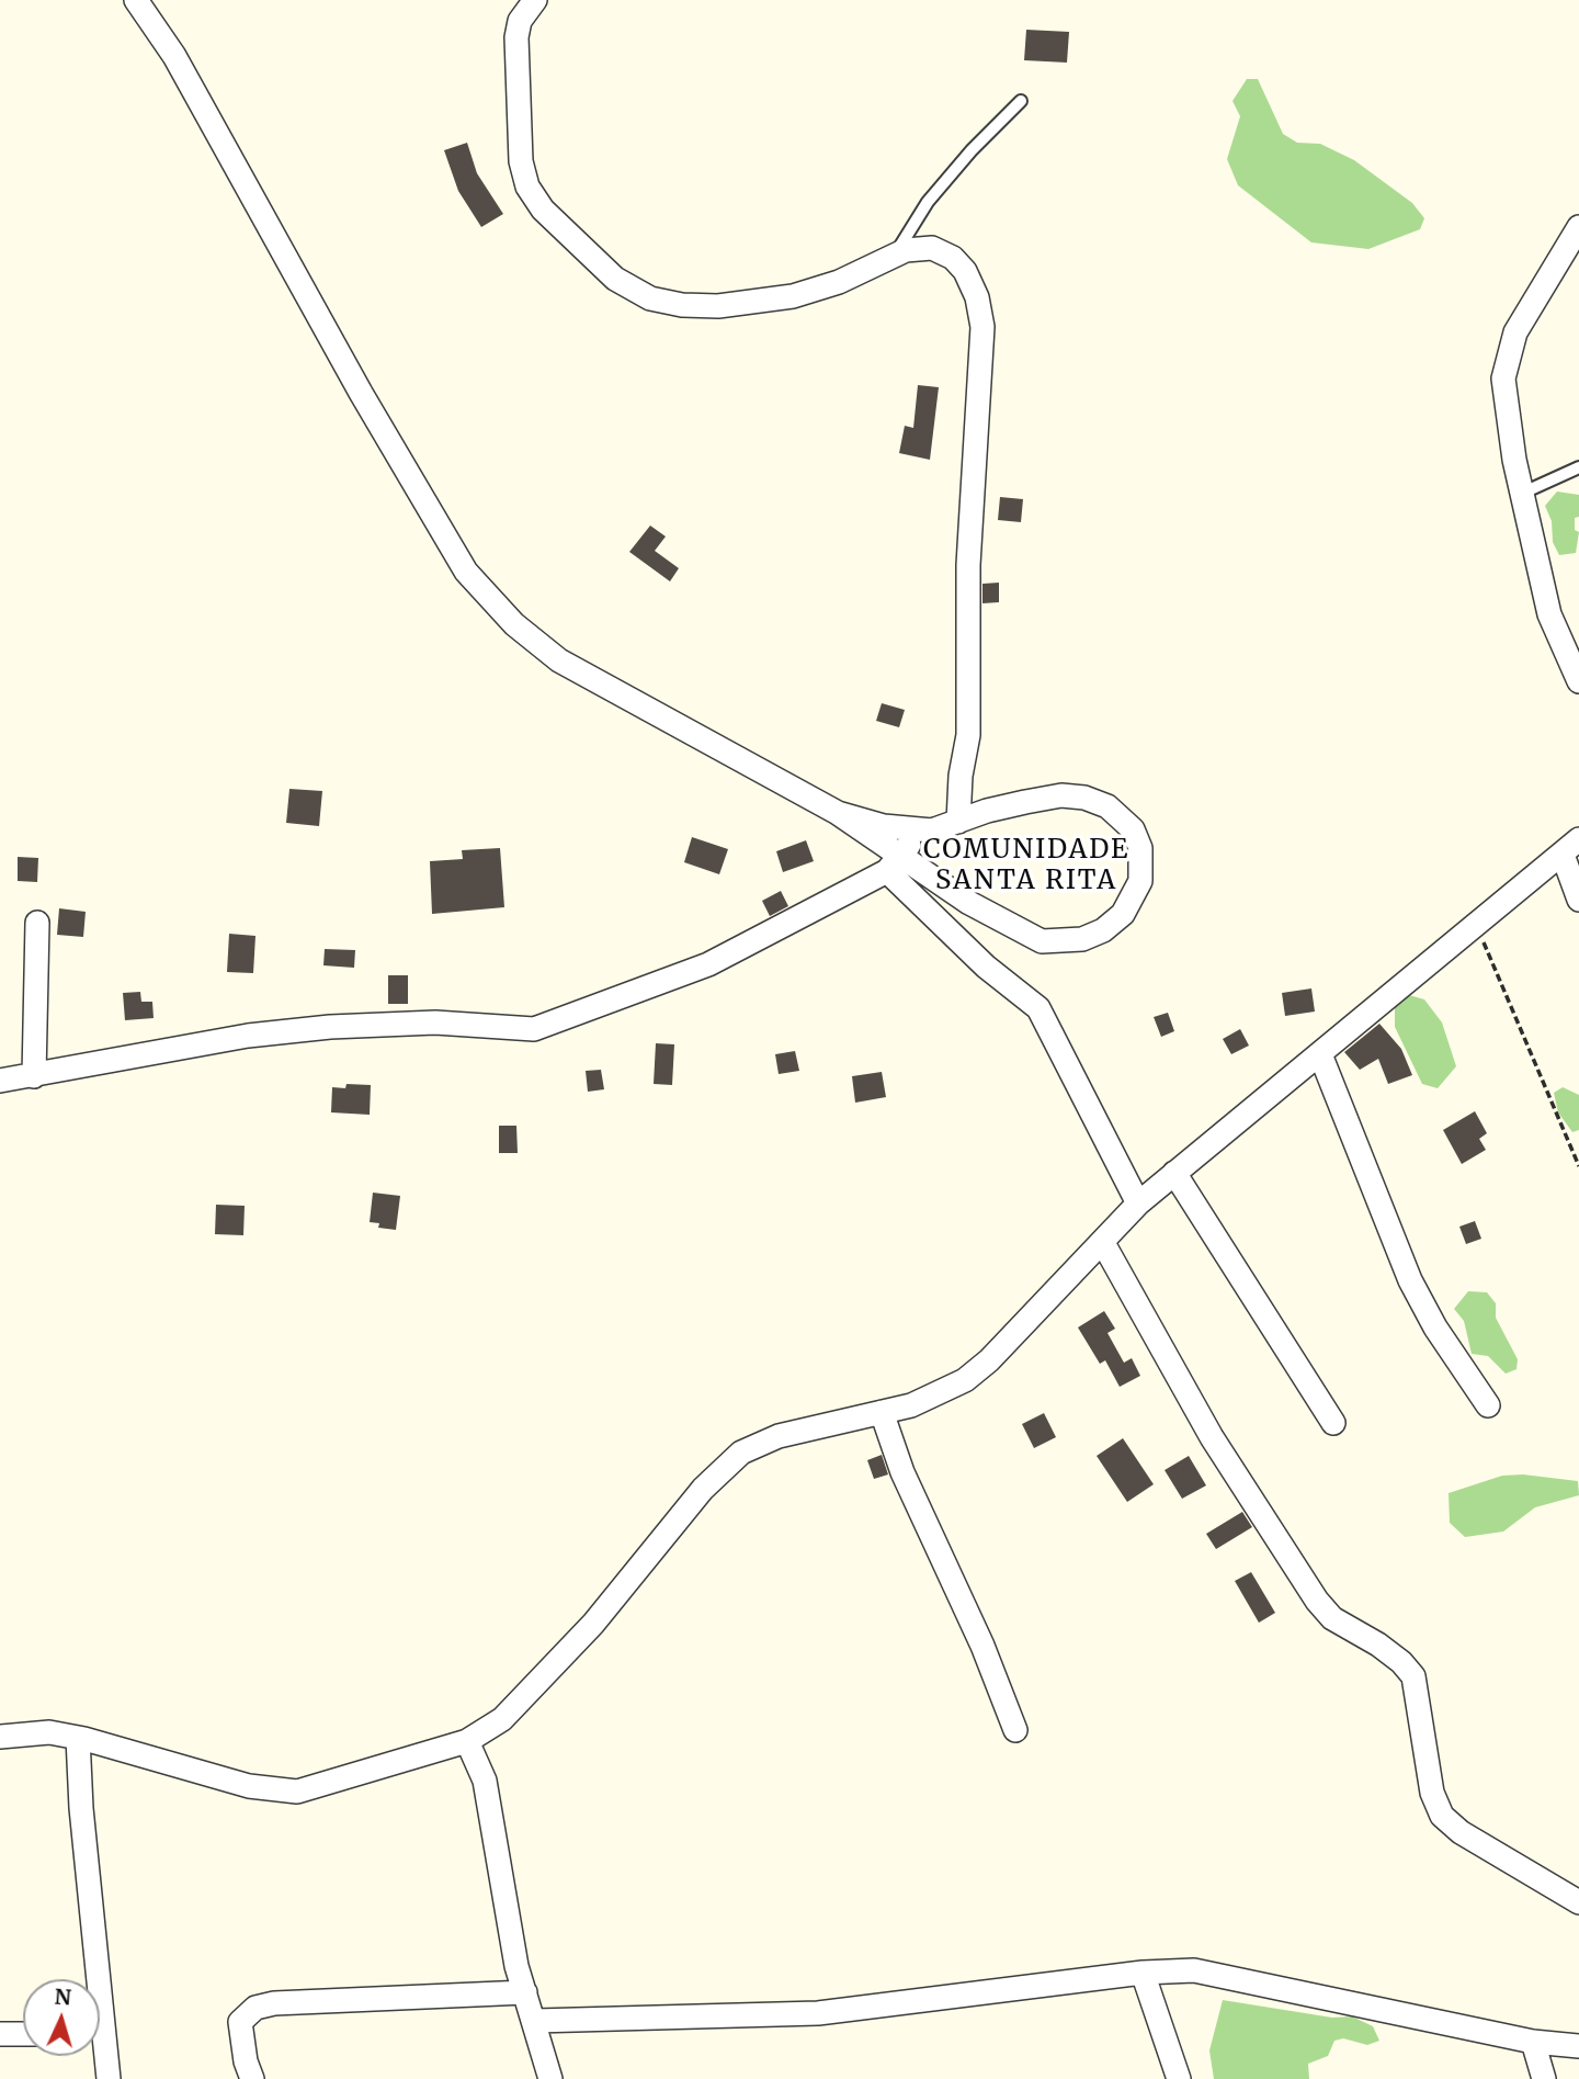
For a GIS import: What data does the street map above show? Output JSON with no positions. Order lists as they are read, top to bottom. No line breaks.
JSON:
{"districts":["COMUNIDADE SANTA RITA"],"north":"top"}
